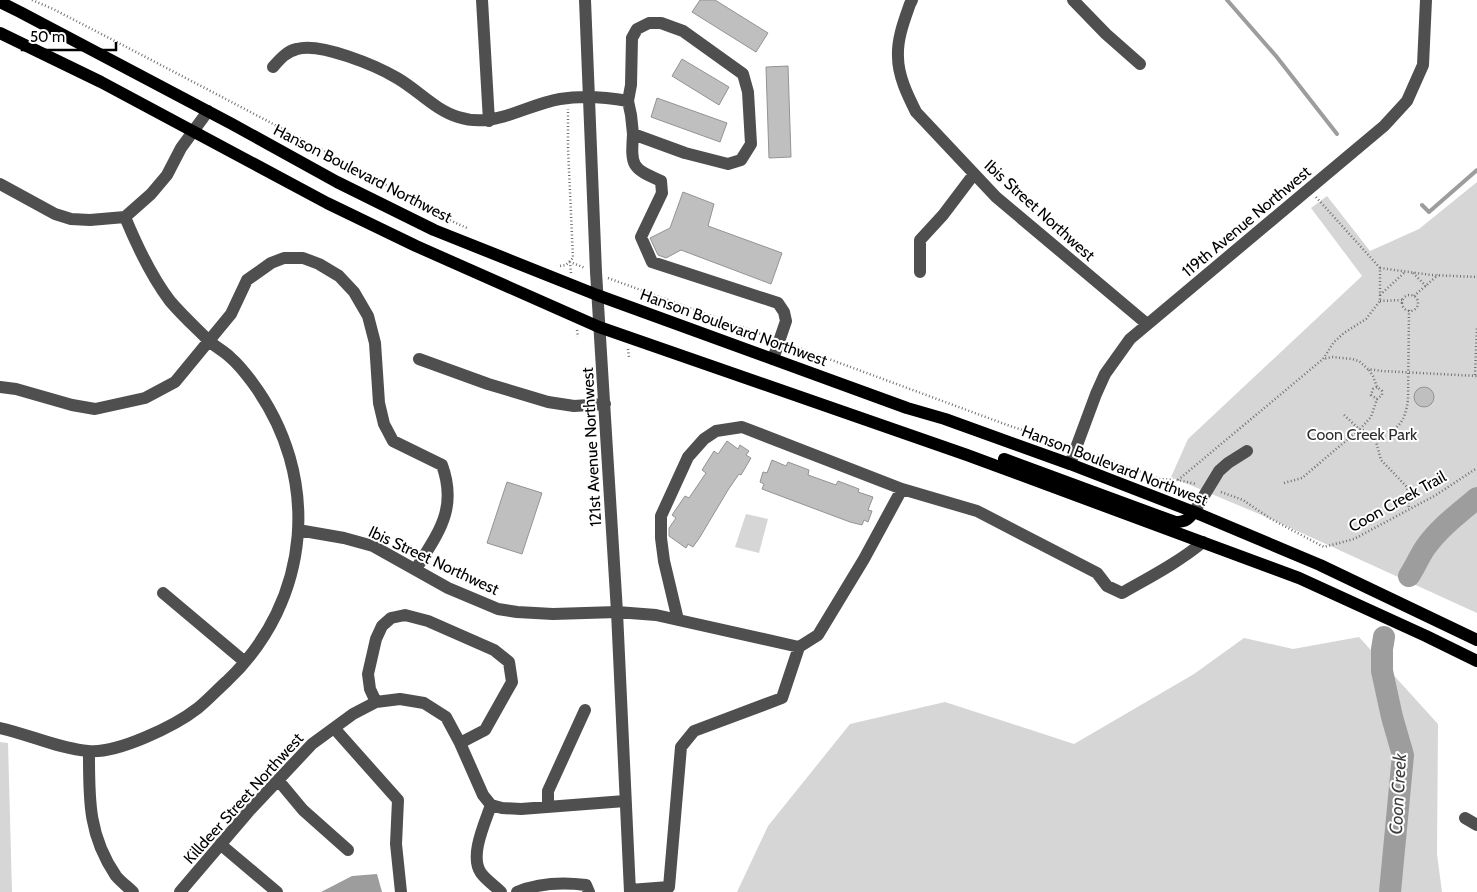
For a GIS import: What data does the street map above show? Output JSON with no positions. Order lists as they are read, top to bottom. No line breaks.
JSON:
{"streets":{"main road":["Hanson Boulevard Northwest"],"street":["Ibis Street Northwest","119th Avenue Northwest","121st Avenue Northwest","Killdeer Street Northwest"],"path":["Coon Creek Trail"]},"crossings":[["Hanson Boulevard Northwest","119th Avenue Northwest"],["Hanson Boulevard Northwest","121st Avenue Northwest"],["Ibis Street Northwest","119th Avenue Northwest"],["Ibis Street Northwest","121st Avenue Northwest"]],"water":["Coon Creek"],"parks":["Coon Creek Park"],"scale_bar":"50 m"}
